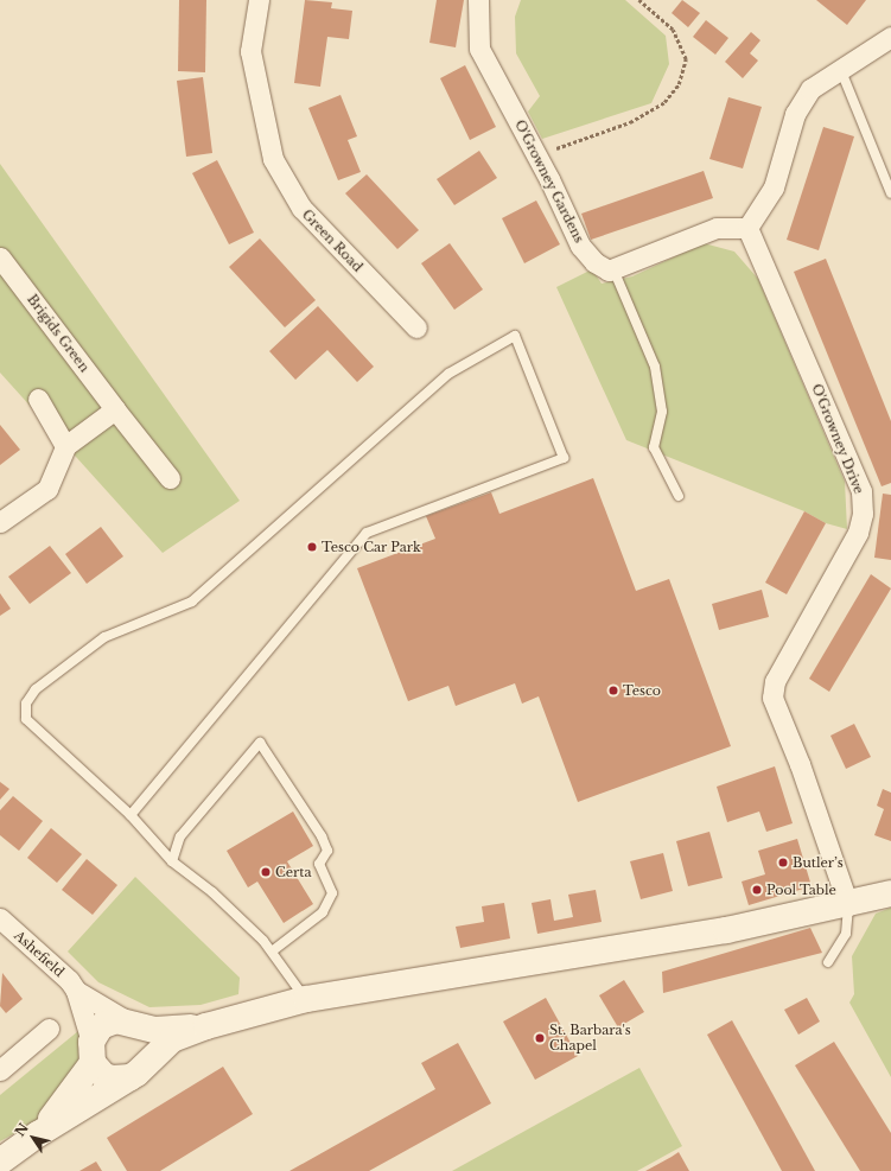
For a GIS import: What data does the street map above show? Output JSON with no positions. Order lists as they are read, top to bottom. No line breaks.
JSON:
{"streets":{"street":["O'Growney Gardens","Green Road","Brigids Green","O'Growney Drive","Ashefield"]},"places":["Tesco Car Park","Tesco","Butler’s","Certa","Pool Table","St. Barbara's Chapel"],"north":"top left"}
